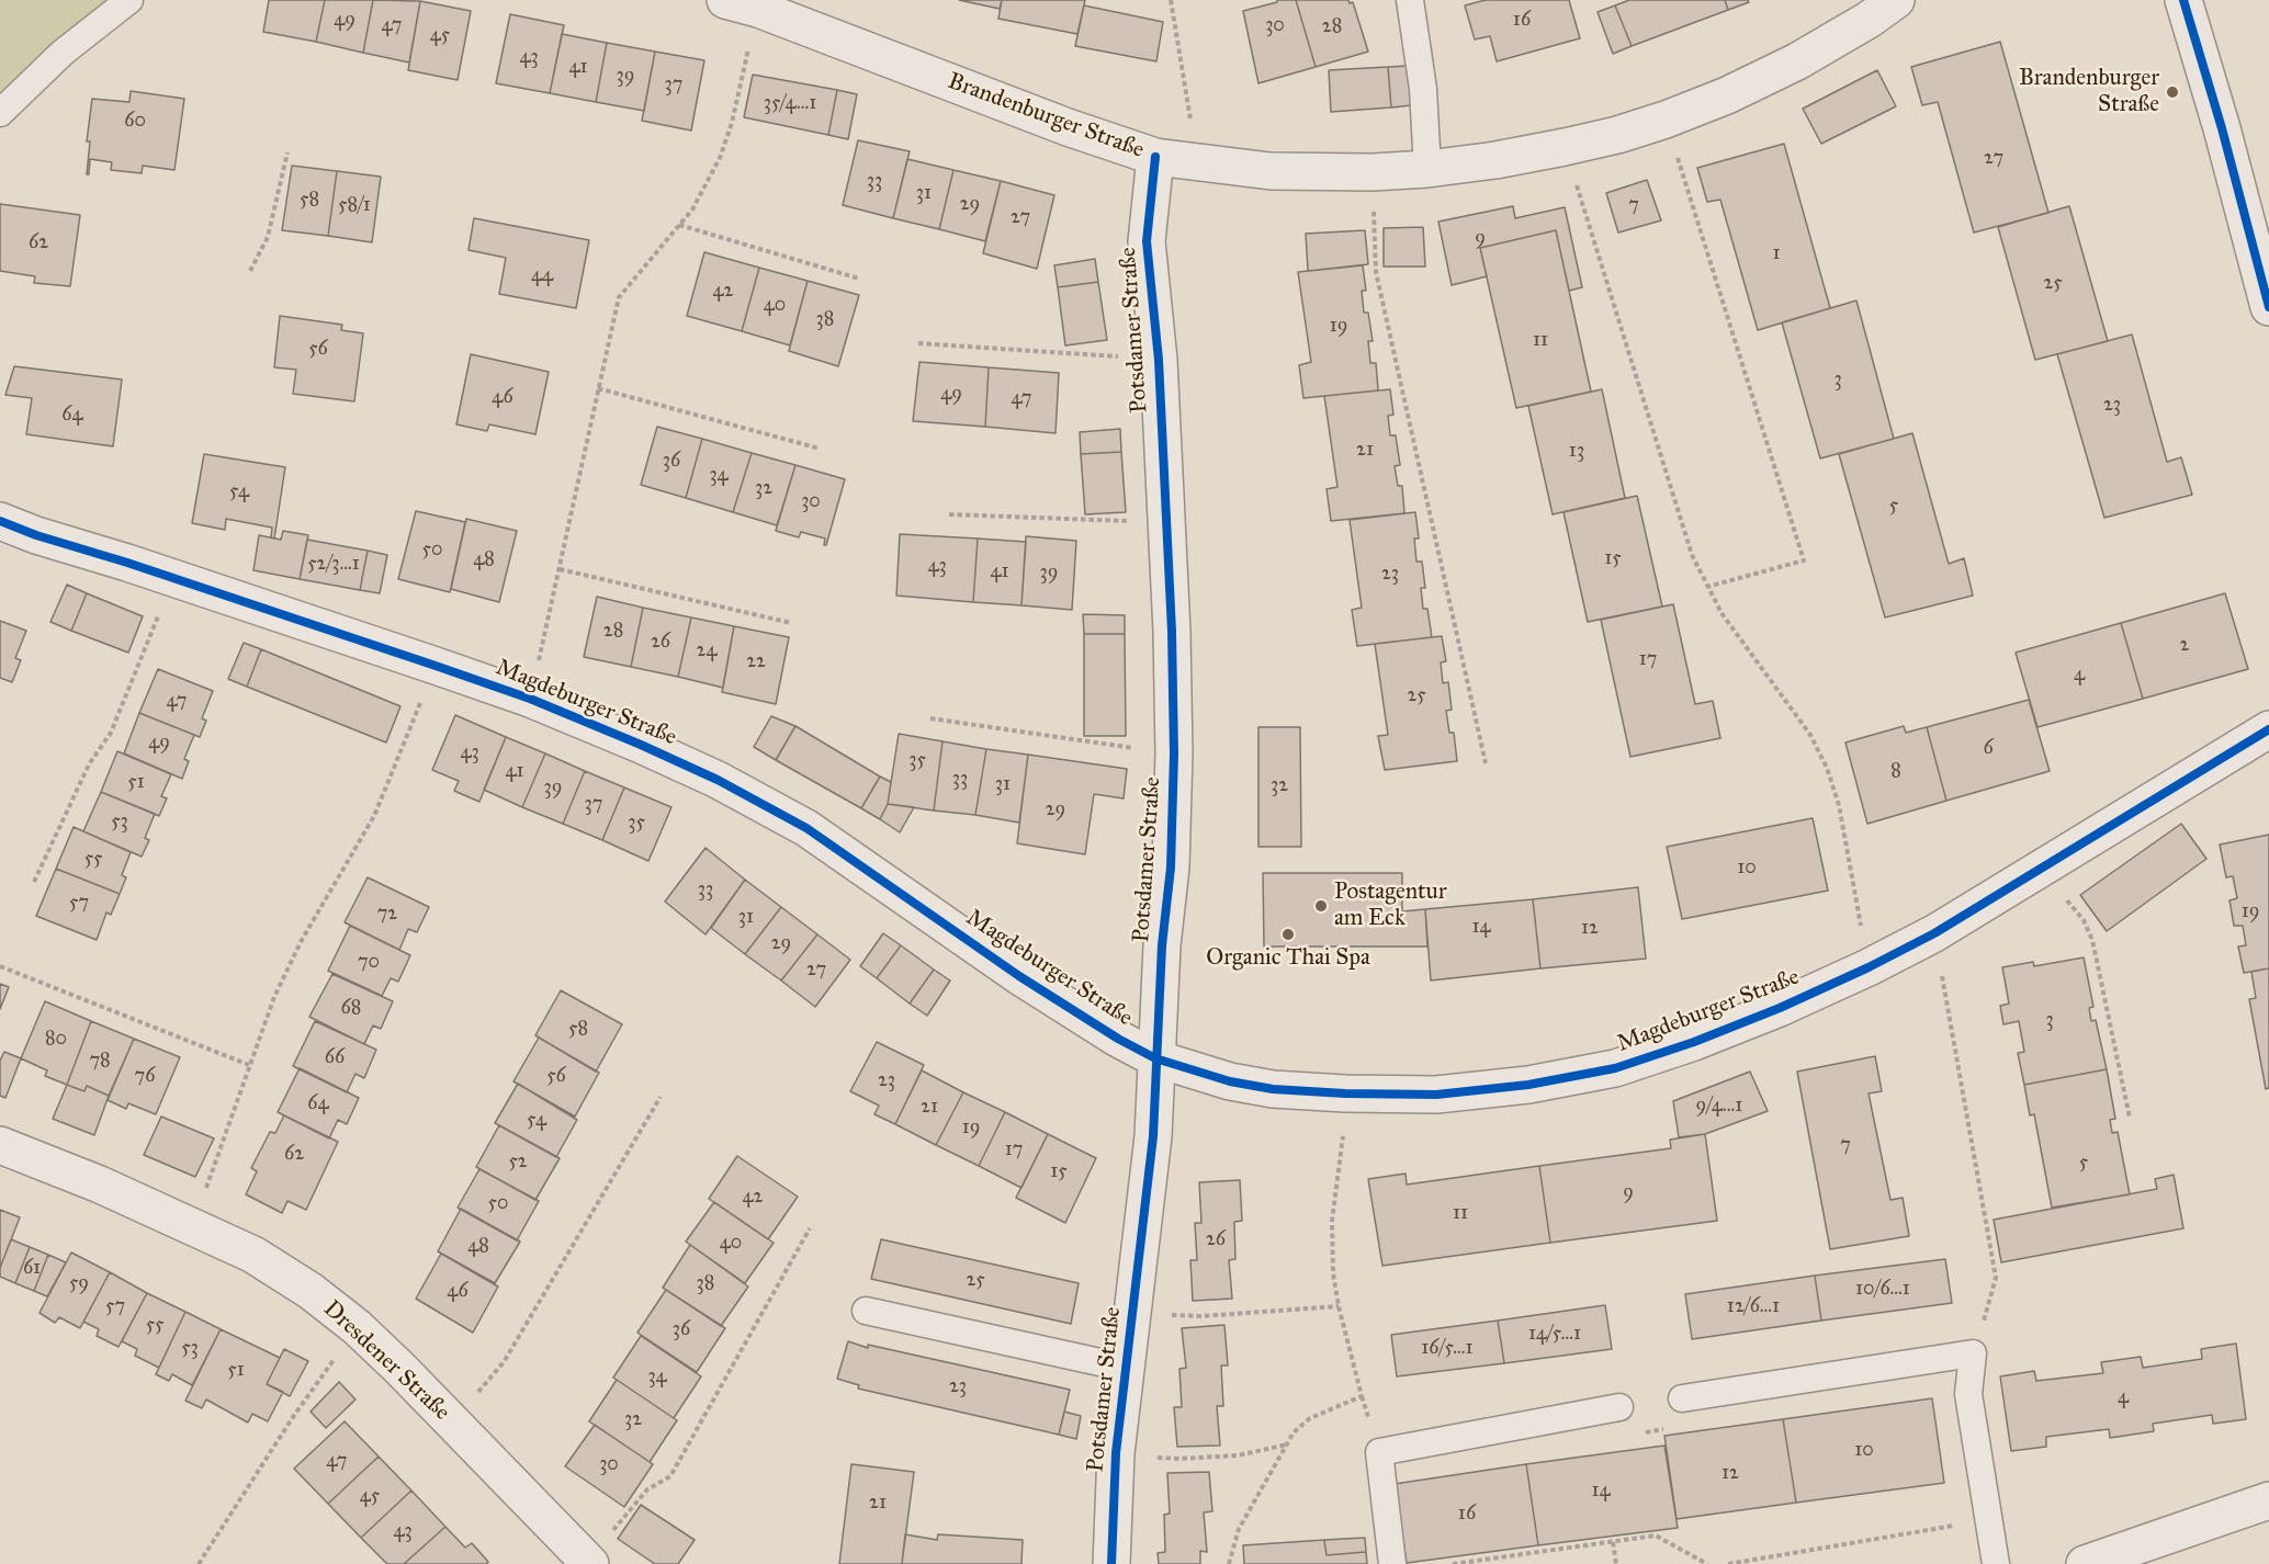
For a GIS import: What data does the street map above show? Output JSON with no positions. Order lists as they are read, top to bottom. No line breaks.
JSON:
{"streets":{"street":["Brandenburger Straße","Potsdamer Straße","Magdeburger Straße","Dresdener Straße"]},"crossings":[["Brandenburger Straße","Potsdamer Straße"],["Potsdamer Straße","Magdeburger Straße"]],"places":["Brandenburger Straße","Postagentur am Eck","Organic Thai Spa"],"house_numbers":["49","16","47","30","28","45","43","41","39","37","35/4...1","60","27","33","31","58","29","58/1","7","27","9","62","1","44","25","42","40","38","19","11","56","3","49","46","47","23","64","21","13","36","34","32","54","30","5","50","15","48","52/3...1","43","41","39","23","28","26","2","24","17","22","4","25","47","49","6","43","35","41","8","33","51","31","32","39","37","29","53","35","55","10","33","57","19","72","31","14","12","29","70","27","68","3","58","80","66","78","76","56","23","64","9/4...1","21","54","19","7","17","62","52","5","15","9","42","50","11","26","40","48","61","25","59","38","10/6...1","46","57","12/6...1","55","36","14/5...1","53","16/5...1","51","34","23","4","32","10","47","30","12","14","45","21","16","43"]}
